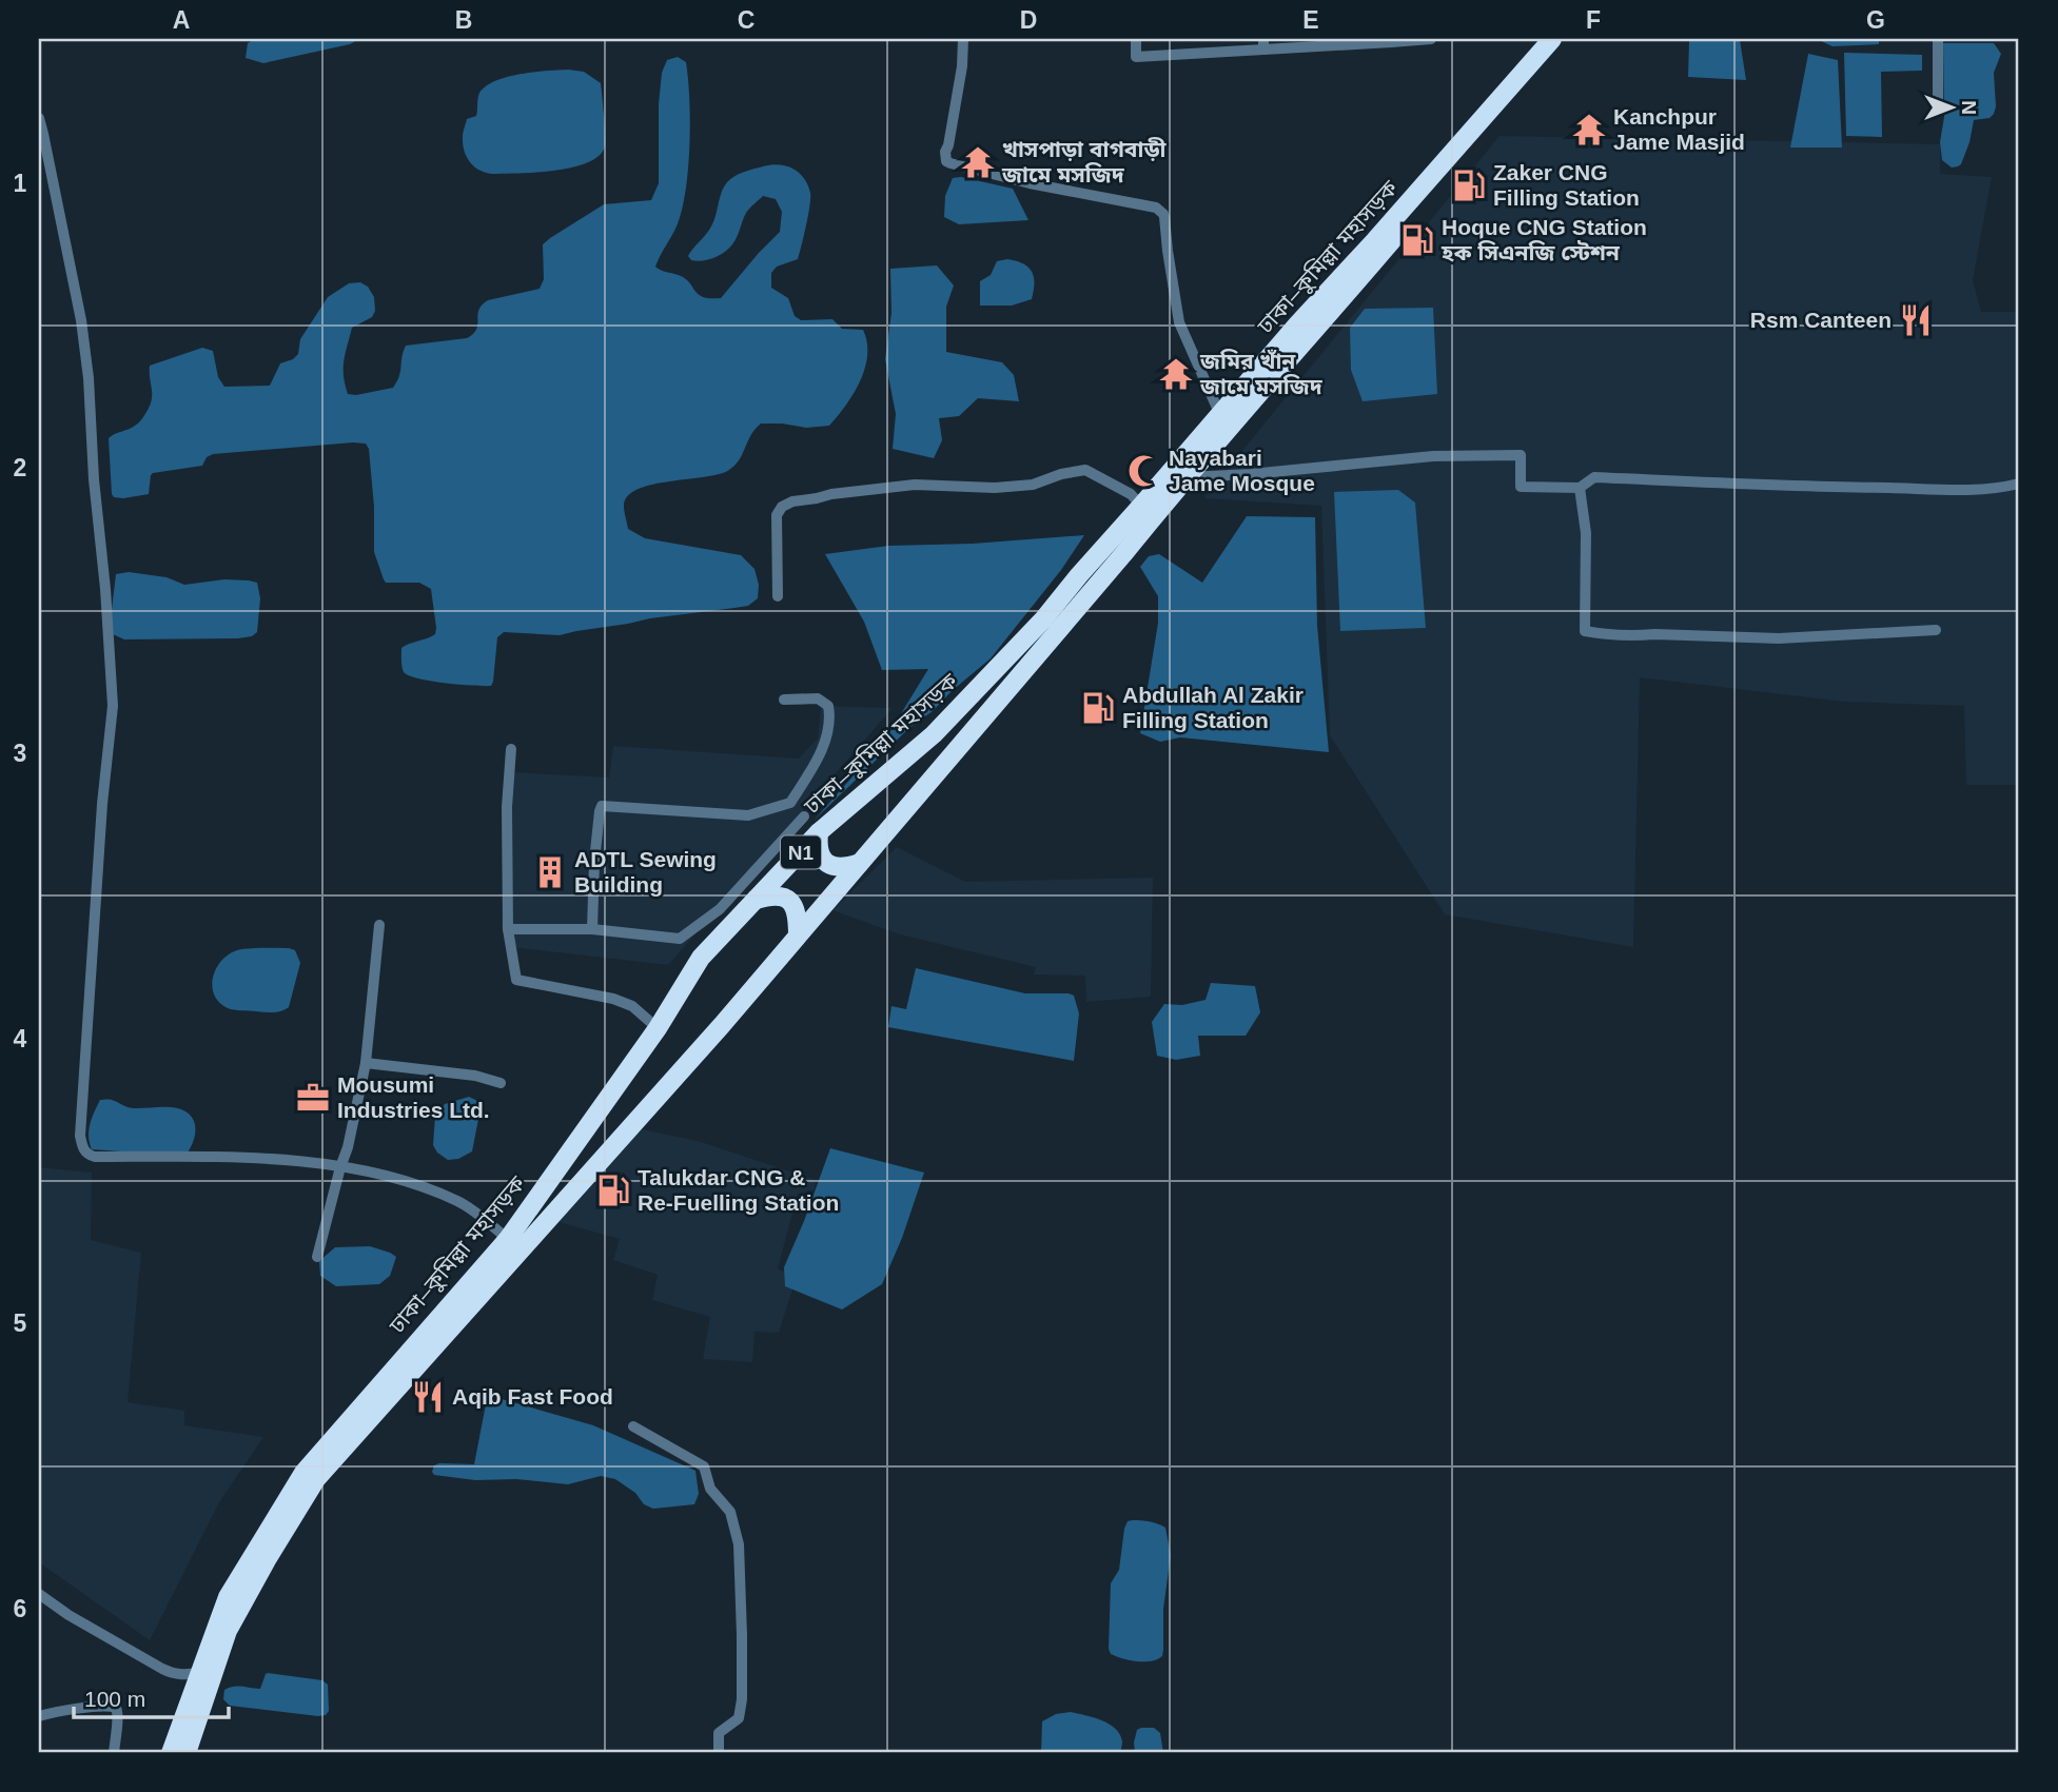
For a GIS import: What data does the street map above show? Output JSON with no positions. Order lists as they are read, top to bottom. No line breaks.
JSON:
{"streets":{"highway":["ঢাকা–কুমিল্লা মহাসড়ক","N1"]},"places":{"temple":["Kanchpur Jame Masjid","খাসপাড়া বাগবাড়ী জামে মসজিদ","জমির খাঁন জামে মসজিদ"],"fuel station":["Zaker CNG Filling Station","Hoque CNG Station হক সিএনজি স্টেশন","Abdullah Al Zakir Filling Station","Talukdar CNG & Re-Fuelling Station"],"restaurant":["Rsm Canteen","Aqib Fast Food"],"mosque":["Nayabari Jame Mosque"],"building":["ADTL Sewing Building"],"office":["Mousumi Industries Ltd."]},"scale_bar":"100 m","north":"right","grid":{"columns":["A","B","C","D","E","F","G"],"rows":["1","2","3","4","5","6"]}}
